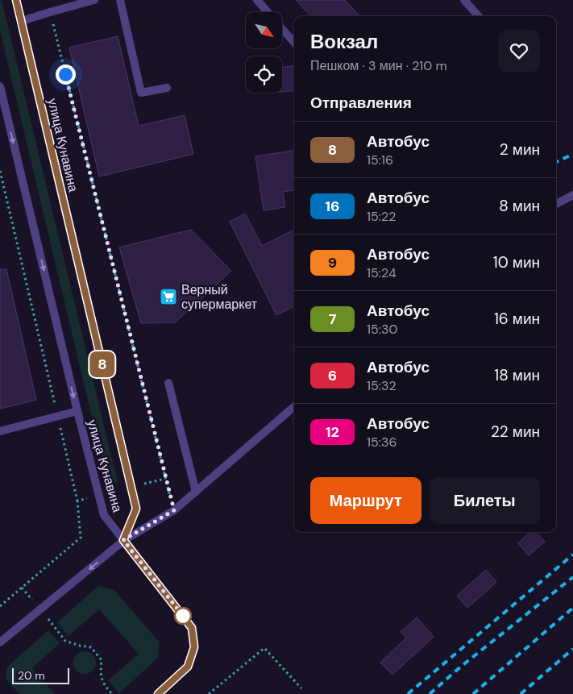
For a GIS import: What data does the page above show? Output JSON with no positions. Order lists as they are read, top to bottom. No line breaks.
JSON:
{"streets":{"street":["улица Кунавина"]},"places":{"supermarket":["Верный супермаркет"]},"lines":["bus line 8"],"scale_bar":"20 m","north":"bottom right","page":{"on_map":"8","heading":[["Вокзал","Пешком · 3 мин · 210 m"],"Отправления"],"list":[{"mark":"8","name":"Автобус","note":"15:16","value":"2 мин"},{"mark":"16","name":"Автобус","note":"15:22","value":"8 мин"},{"mark":"9","name":"Автобус","note":"15:24","value":"10 мин"},{"mark":"7","name":"Автобус","note":"15:30","value":"16 мин"},{"mark":"6","name":"Автобус","note":"15:32","value":"18 мин"},{"mark":"12","name":"Автобус","note":"15:36","value":"22 мин"}],"buttons":["Маршрут","Билеты"],"scale":"20 m"}}
